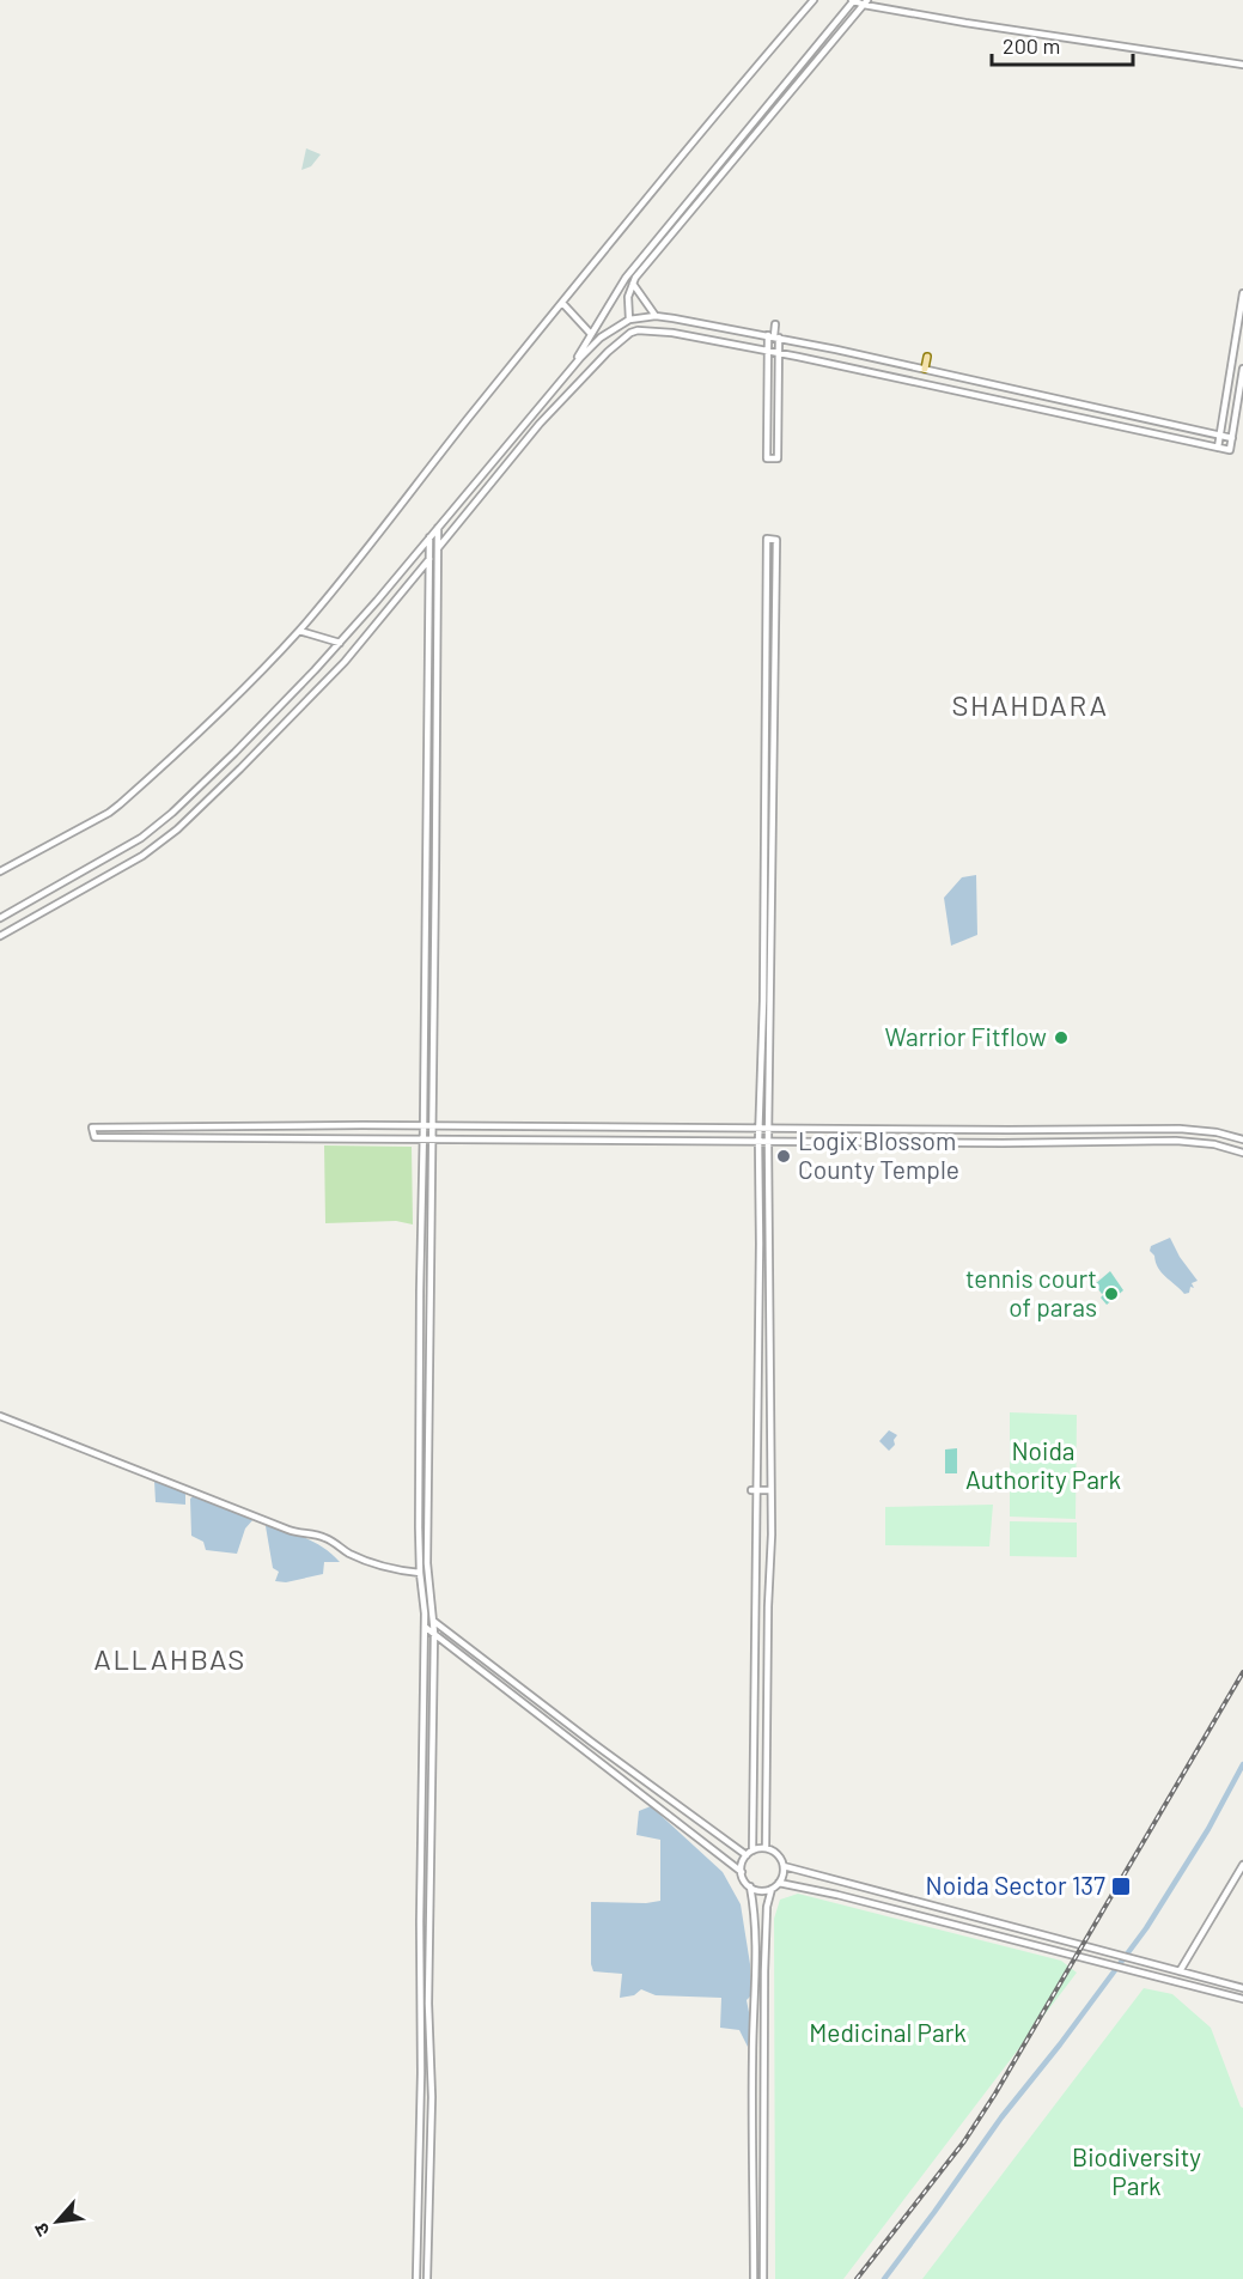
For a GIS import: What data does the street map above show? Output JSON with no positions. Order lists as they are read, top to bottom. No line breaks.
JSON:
{"districts":["SHAHDARA","ALLAHBAS"],"parks":["Noida Authority Park","Medicinal Park","Biodiversity Park"],"places":{"other":["Warrior Fitflow","Logix Blossom County Temple","tennis court of paras"],"transit":["Noida Sector 137"]},"scale_bar":"200 m","north":"bottom left"}
